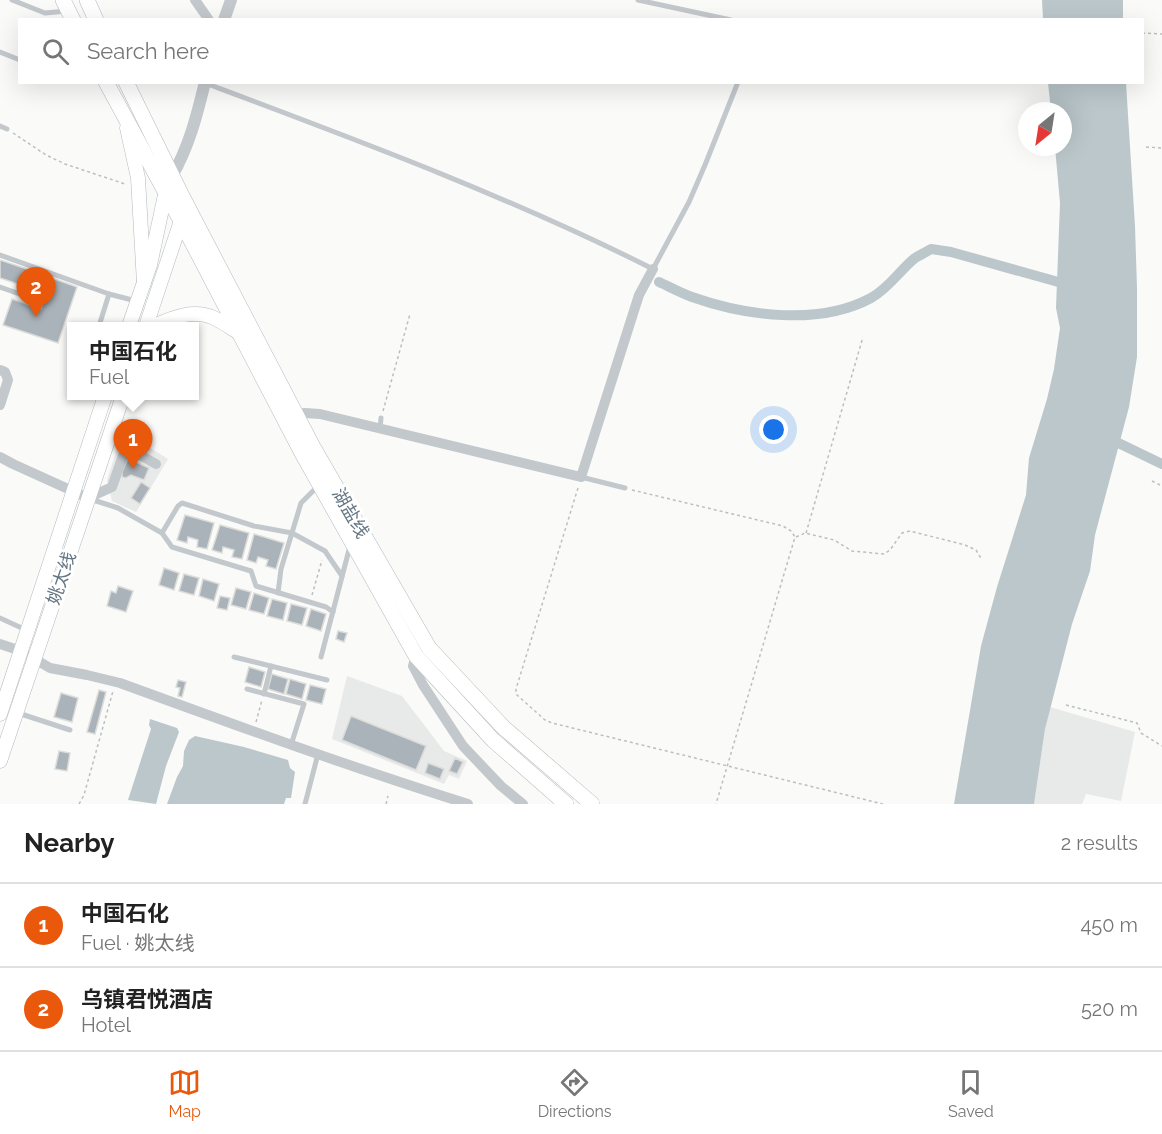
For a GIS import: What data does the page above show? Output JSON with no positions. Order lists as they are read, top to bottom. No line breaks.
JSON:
{"streets":{"main road":["湖盐线","姚太线"]},"north":"bottom left","page":{"search":"Search here","pins":["2","1"],"popup":["中国石化","Fuel"],"heading":["Nearby","2 results"],"list":[{"mark":"1","name":"中国石化","note":"Fuel · 姚太线","value":"450 m"},{"mark":"2","name":"乌镇君悦酒店","note":"Hotel","value":"520 m"}],"nav":["Map","Directions","Saved"]}}
